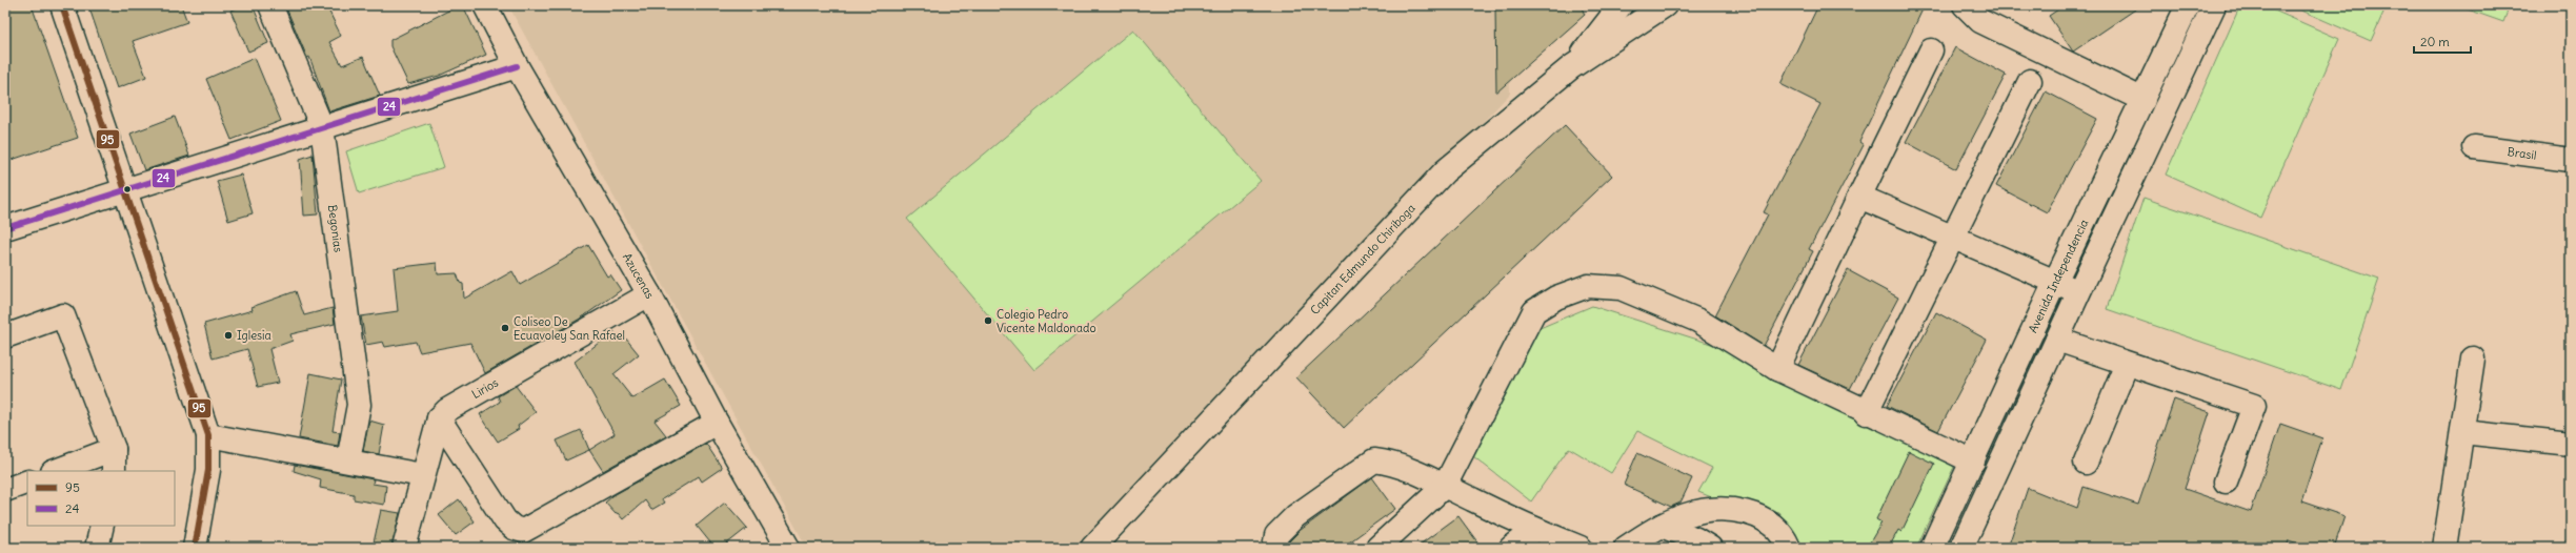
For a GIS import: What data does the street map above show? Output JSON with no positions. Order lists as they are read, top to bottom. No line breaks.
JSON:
{"streets":{"street":["Brasil","Begonias","Capitan Edmundo Chiriboga","Azucenas","Avenida Independencia","Lirios"]},"crossings":[["Azucenas","Lirios"]],"places":["Colegio Pedro Vicente Maldonado","Coliseo De Ecuavoley San Rafael","Iglesia"],"lines":["transit line 95","transit line 24"],"legend":["95","24"],"scale_bar":"20 m"}
